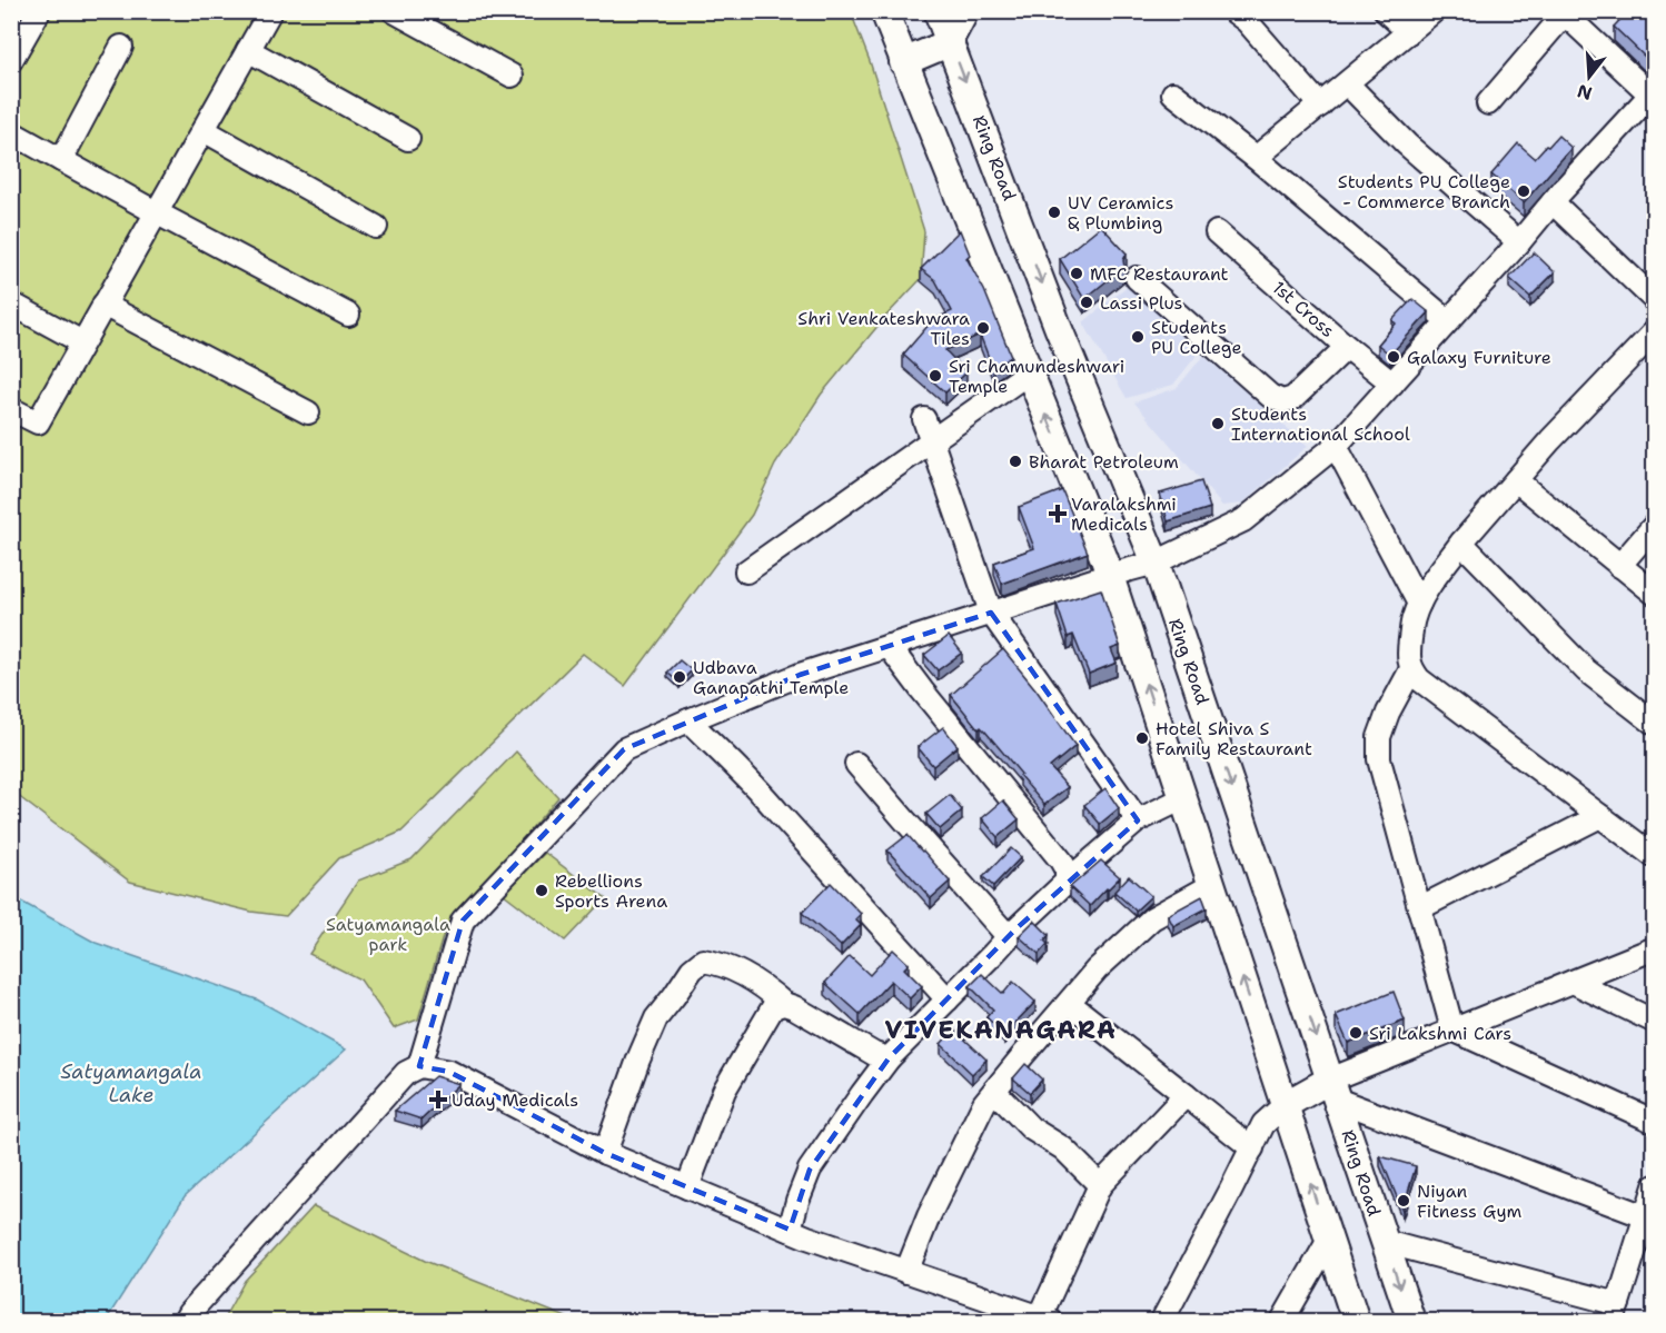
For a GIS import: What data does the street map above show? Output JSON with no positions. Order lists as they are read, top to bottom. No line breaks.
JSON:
{"streets":{"main road":["Ring Road"],"street":["1st Cross"]},"districts":["VIVEKANAGARA"],"water":["Satyamangala Lake"],"parks":["Satyamangala park"],"places":{"other":["Students PU College - Commerce Branch","UV Ceramics & Plumbing","MFC Restaurant","Lassi Plus","Shri Venkateshwara Tiles","Students PU College","Galaxy Furniture","Sri Chamundeshwari Temple","Students International School","Bharat Petroleum","Udbava Ganapathi Temple","Hotel Shiva S Family Restaurant","Rebellions Sports Arena","Sri Lakshmi Cars","Niyan Fitness Gym"],"health":["Varalakshmi Medicals","Uday Medicals"]},"north":"bottom"}
